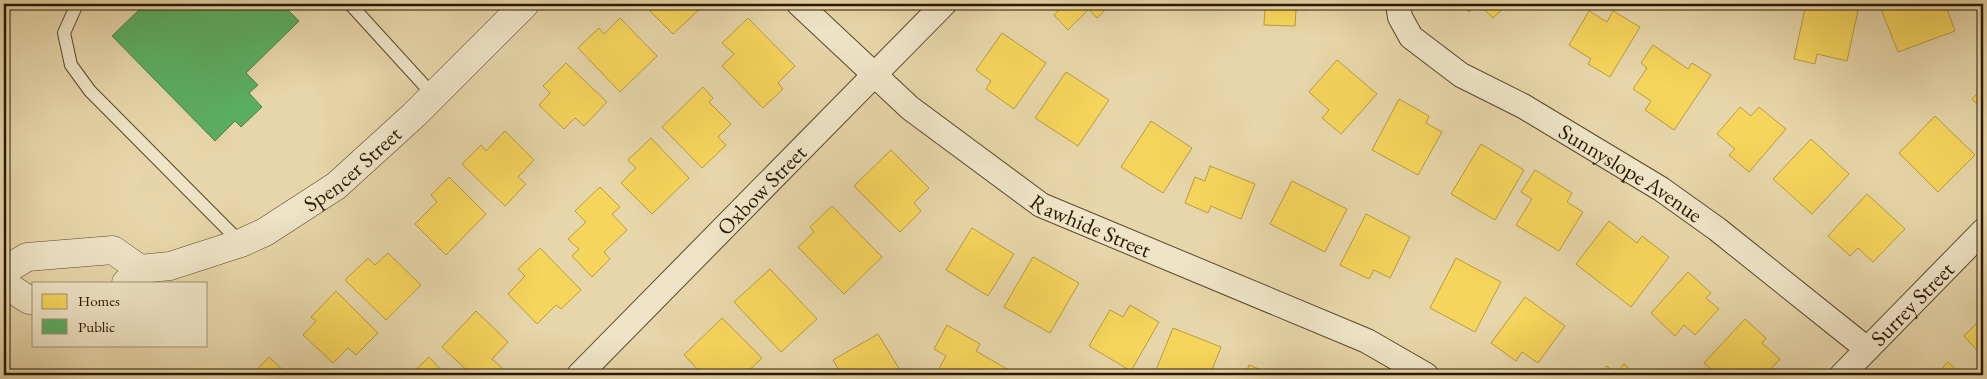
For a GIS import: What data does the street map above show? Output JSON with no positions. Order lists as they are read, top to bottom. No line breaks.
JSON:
{"streets":{"street":["Spencer Street","Sunnyslope Avenue","Oxbow Street","Rawhide Street","Surrey Street"]},"crossings":[["Sunnyslope Avenue","Surrey Street"],["Oxbow Street","Rawhide Street"]],"legend":["Homes","Public"]}
